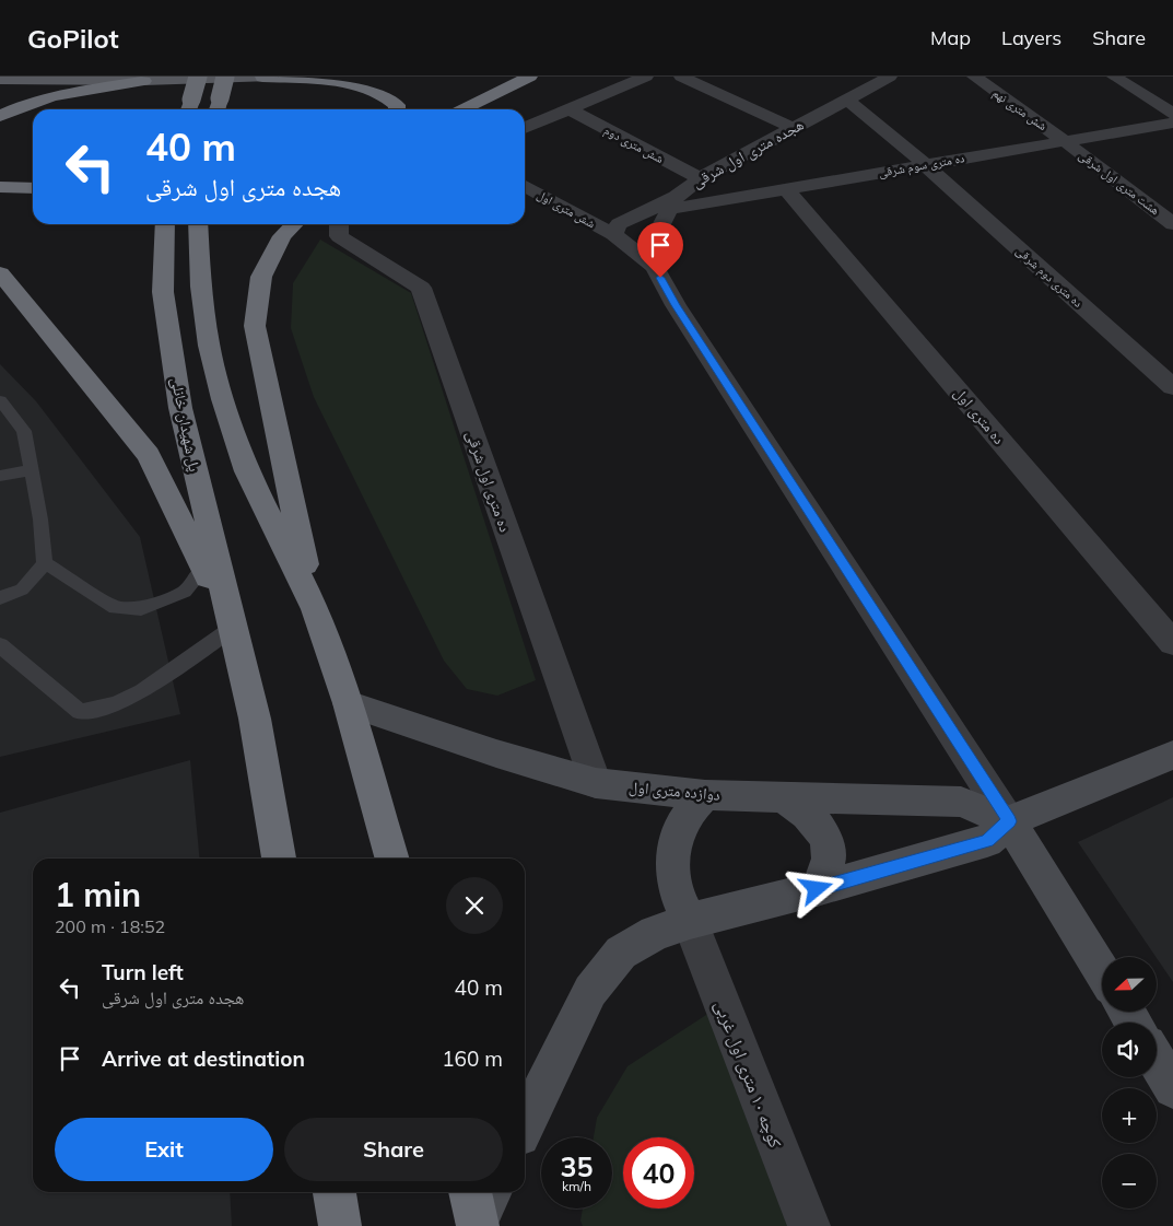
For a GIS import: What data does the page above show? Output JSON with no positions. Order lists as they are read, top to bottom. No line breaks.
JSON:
{"streets":{"highway":["پل شهیدان خانلی"],"street":["شش متری نهم","شش متری دوم","هجده متری اول شرقی","ده متری سوم شرقی","هشت متری اول شرقی","شش متری اول","ده متری دوم شرقی","ده متری اول","ده متری اول شرقی","دوازده متری اول","کوچه ۱۰ متری اول غربی"]},"crossings":[["شش متری نهم","ده متری سوم شرقی"],["شش متری نهم","هشت متری اول شرقی"],["شش متری دوم","هجده متری اول شرقی"],["هجده متری اول شرقی","ده متری سوم شرقی"],["هجده متری اول شرقی","شش متری اول"],["هجده متری اول شرقی","ده متری دوم شرقی"],["هجده متری اول شرقی","دوازده متری اول"],["ده متری سوم شرقی","هشت متری اول شرقی"],["ده متری سوم شرقی","ده متری دوم شرقی"],["ده متری سوم شرقی","ده متری اول"],["ده متری اول شرقی","دوازده متری اول"],["دوازده متری اول","کوچه ۱۰ متری اول غربی"]],"north":"left","page":{"header":"GoPilot","nav":["Map","Layers","Share"],"turn":["40 m","هجده متری اول شرقی"],"heading":["1 min","200 m · 18:52"],"list":[{"name":"Turn left","note":"هجده متری اول شرقی","value":"40 m"},{"name":"Arrive at destination","value":"160 m"}],"map_buttons":["+","−"],"buttons":["Exit","Share"],"speed":"35 km/h","limit":"40"}}
